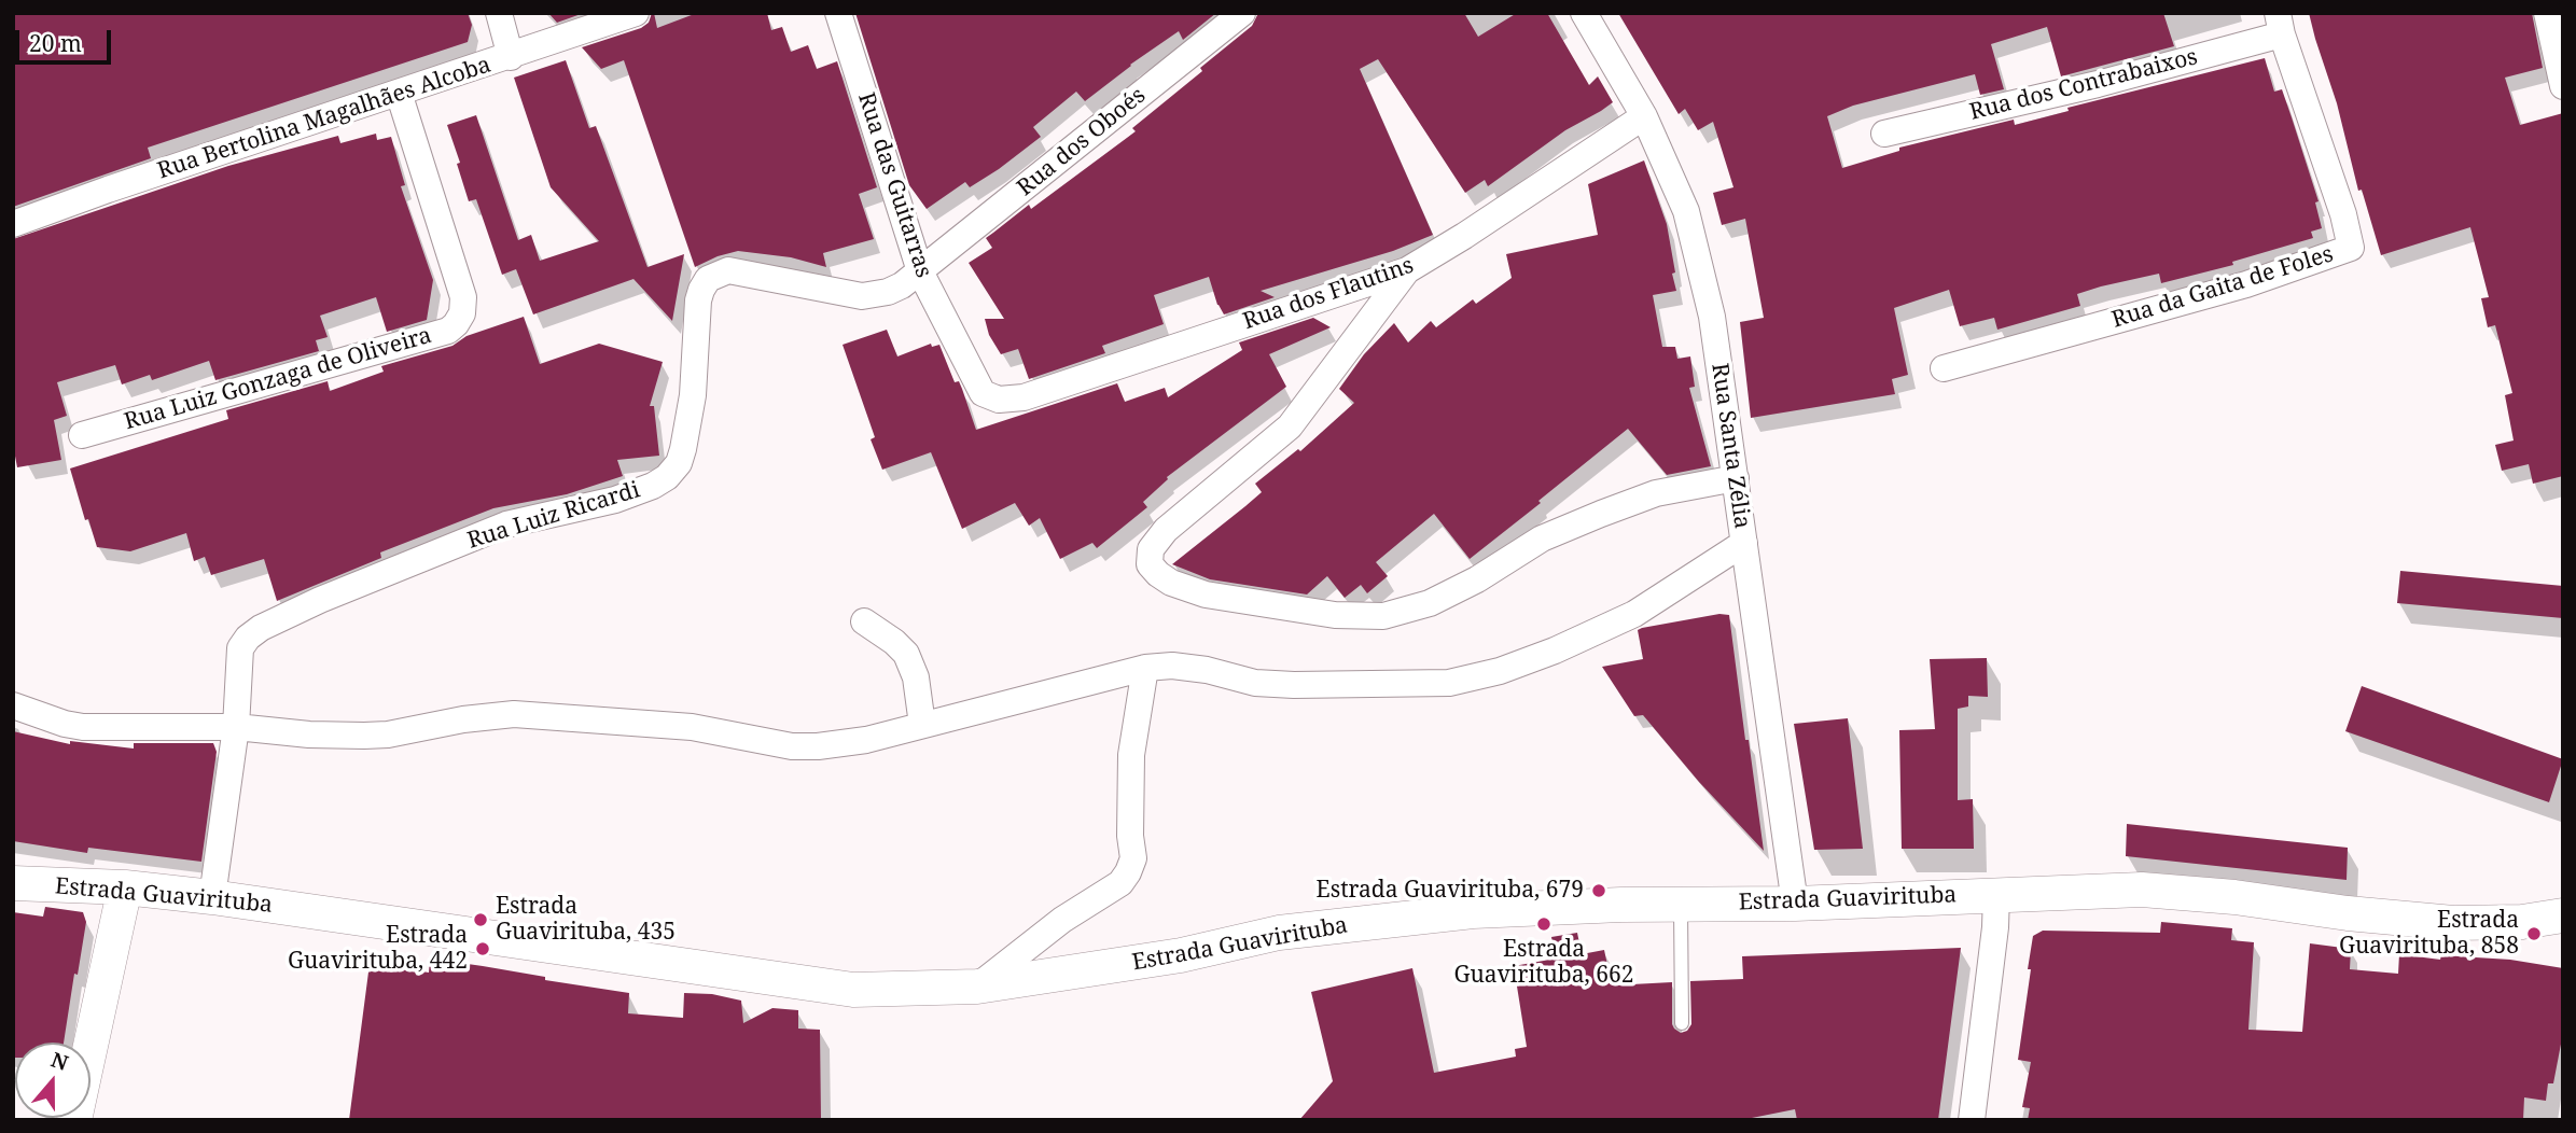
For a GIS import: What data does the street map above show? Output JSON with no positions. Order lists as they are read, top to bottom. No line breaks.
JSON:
{"streets":{"street":["Rua dos Contrabaixos","Rua Bertolina Magalhães Alcoba","Rua dos Oboés","Rua das Guitarras","Rua da Gaita de Foles","Rua dos Flautins","Rua Luiz Gonzaga de Oliveira","Rua Santa Zélia","Rua Luiz Ricardi","Estrada Guavirituba"]},"crossings":[["Rua dos Contrabaixos","Rua da Gaita de Foles"],["Rua Bertolina Magalhães Alcoba","Rua Luiz Gonzaga de Oliveira"],["Rua dos Oboés","Rua das Guitarras"],["Rua dos Oboés","Rua Luiz Ricardi"],["Rua das Guitarras","Rua dos Flautins"],["Rua das Guitarras","Rua Luiz Ricardi"],["Rua dos Flautins","Rua Santa Zélia"],["Rua Santa Zélia","Estrada Guavirituba"],["Rua Luiz Ricardi","Estrada Guavirituba"]],"places":["Estrada Guavirituba, 679","Estrada Guavirituba, 435","Estrada Guavirituba, 662","Estrada Guavirituba, 858","Estrada Guavirituba, 442"],"scale_bar":"20 m","north":"top"}
